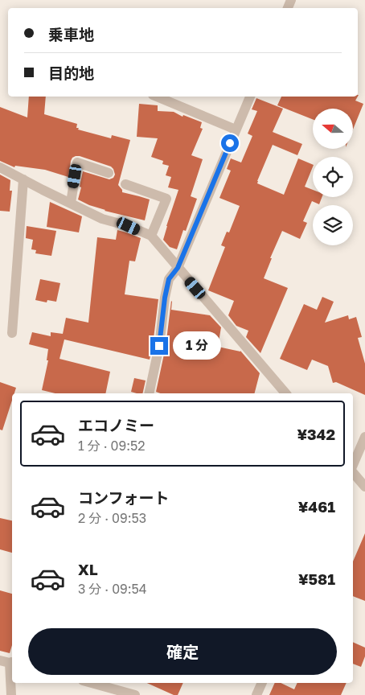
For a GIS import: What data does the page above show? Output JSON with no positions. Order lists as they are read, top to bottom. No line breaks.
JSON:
{"north":"left","page":{"banner":["乗車地","目的地"],"bubble":"1 分","list":[{"name":"エコノミー","note":"1 分 · 09:52","value":"¥342"},{"name":"コンフォート","note":"2 分 · 09:53","value":"¥461"},{"name":"XL","note":"3 分 · 09:54","value":"¥581"}],"buttons":"確定"}}
